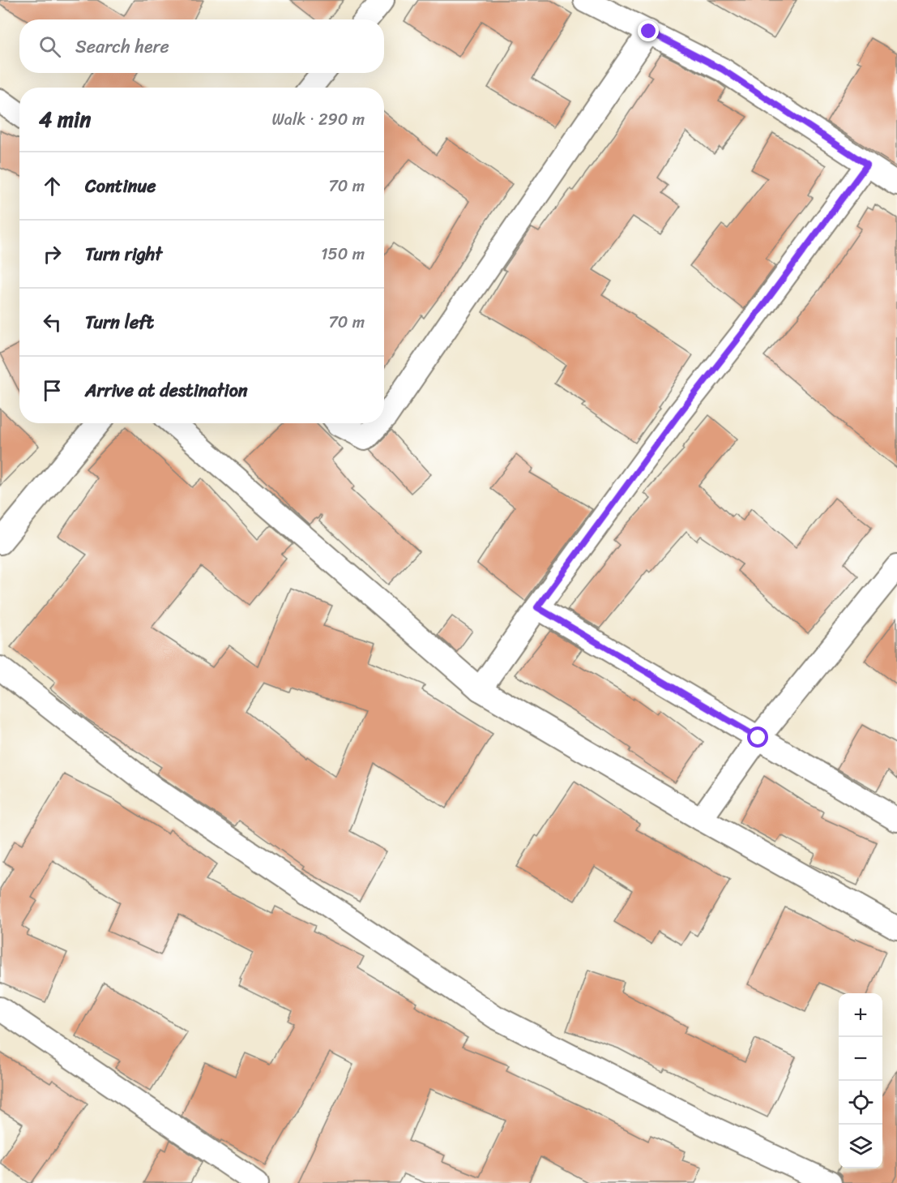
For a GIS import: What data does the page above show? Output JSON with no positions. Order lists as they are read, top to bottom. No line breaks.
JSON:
{"page":{"search":"Search here","heading":["4 min","Walk · 290 m"],"list":[["Continue","70 m"],["Turn right","150 m"],["Turn left","70 m"],"Arrive at destination"],"map_buttons":["+","−"]}}
